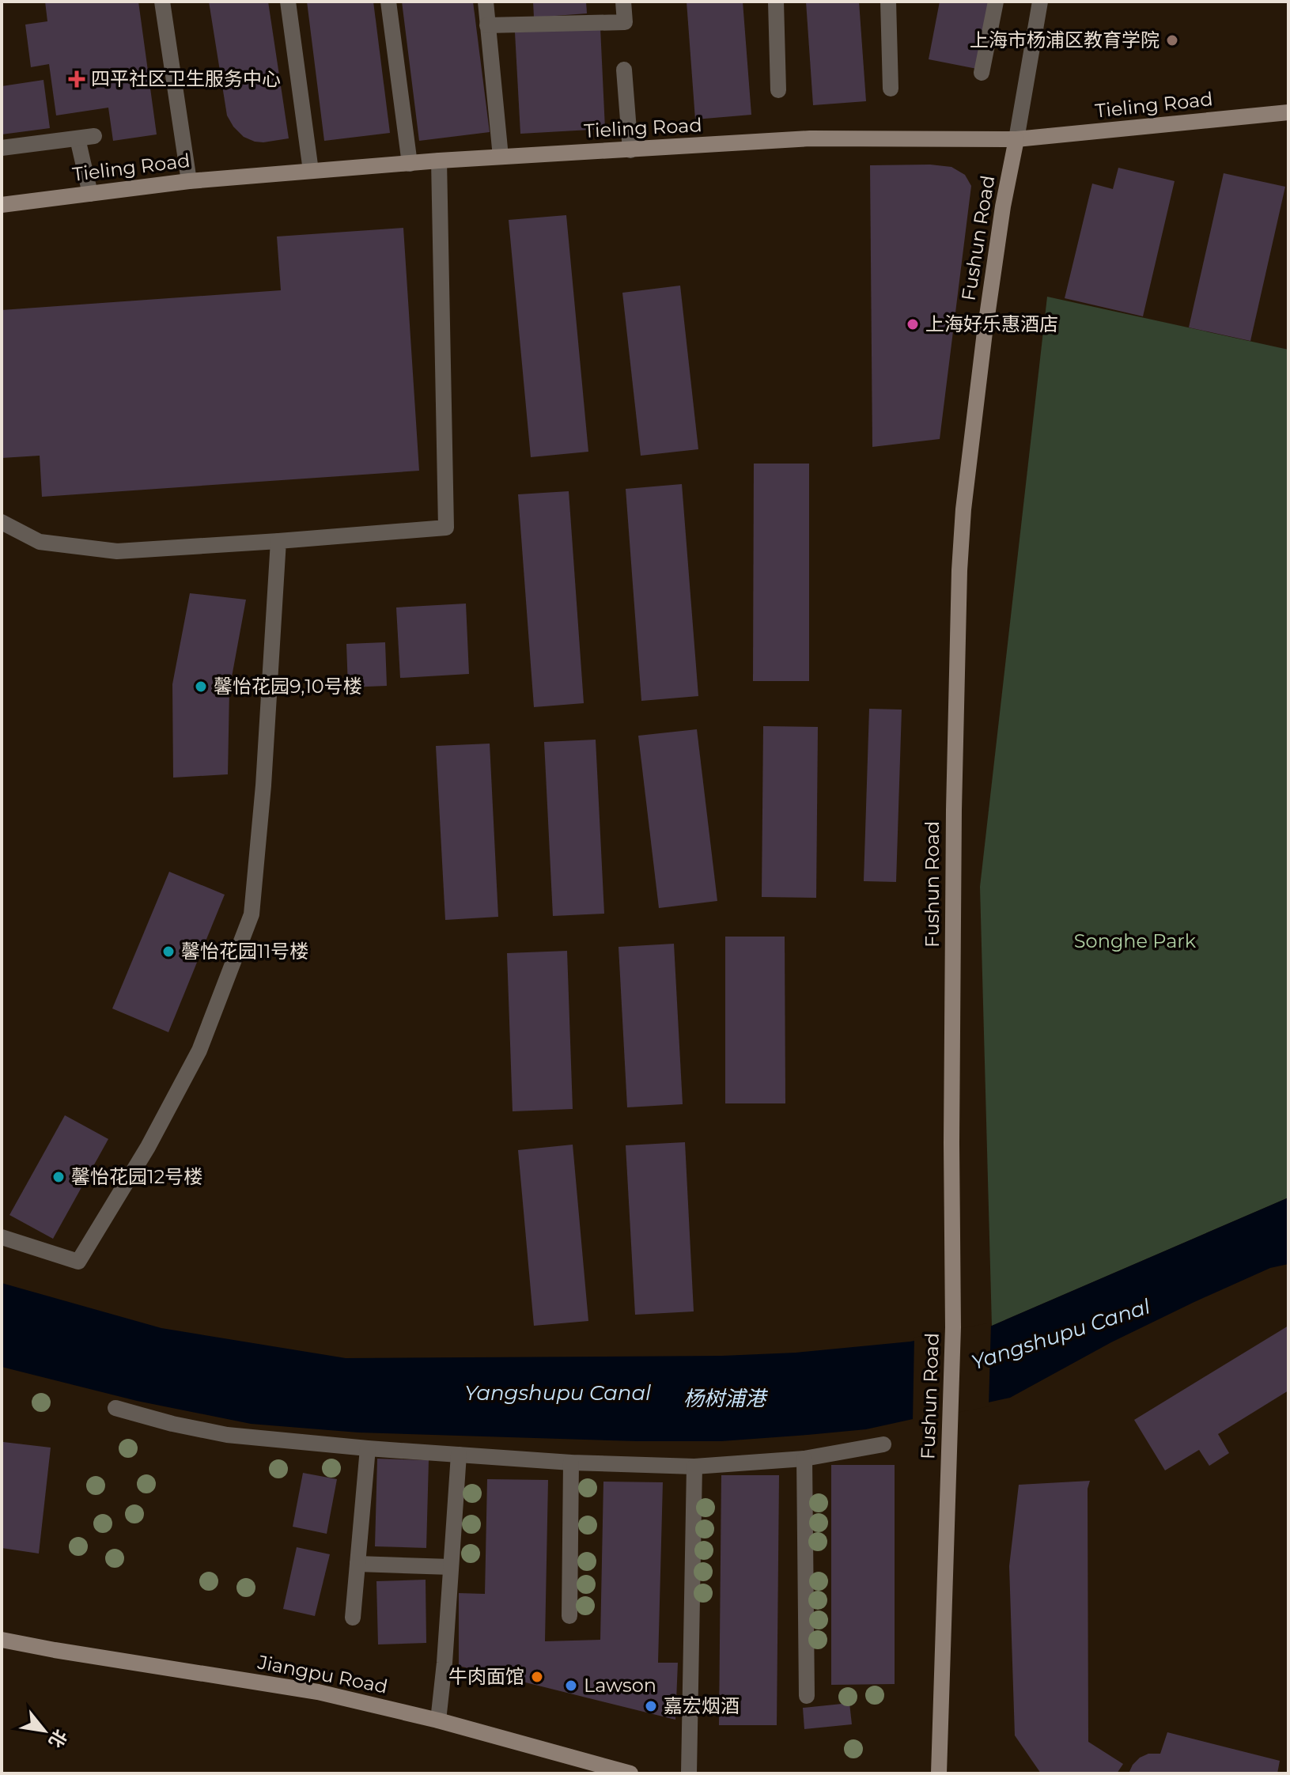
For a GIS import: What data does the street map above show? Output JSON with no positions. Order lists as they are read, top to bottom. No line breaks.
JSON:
{"streets":{"street":["Tieling Road","Fushun Road","Jiangpu Road"]},"crossings":[["Tieling Road","Fushun Road"]],"water":["Yangshupu Canal","杨树浦港"],"parks":["Songhe Park"],"places":{"other":["上海市杨浦区教育学院","上海好乐惠酒店","馨怡花园9,10号楼","馨怡花园11号楼","馨怡花园12号楼","牛肉面馆","Lawson","嘉宏烟酒"],"health":["四平社区卫生服务中心"]},"north":"bottom right"}
